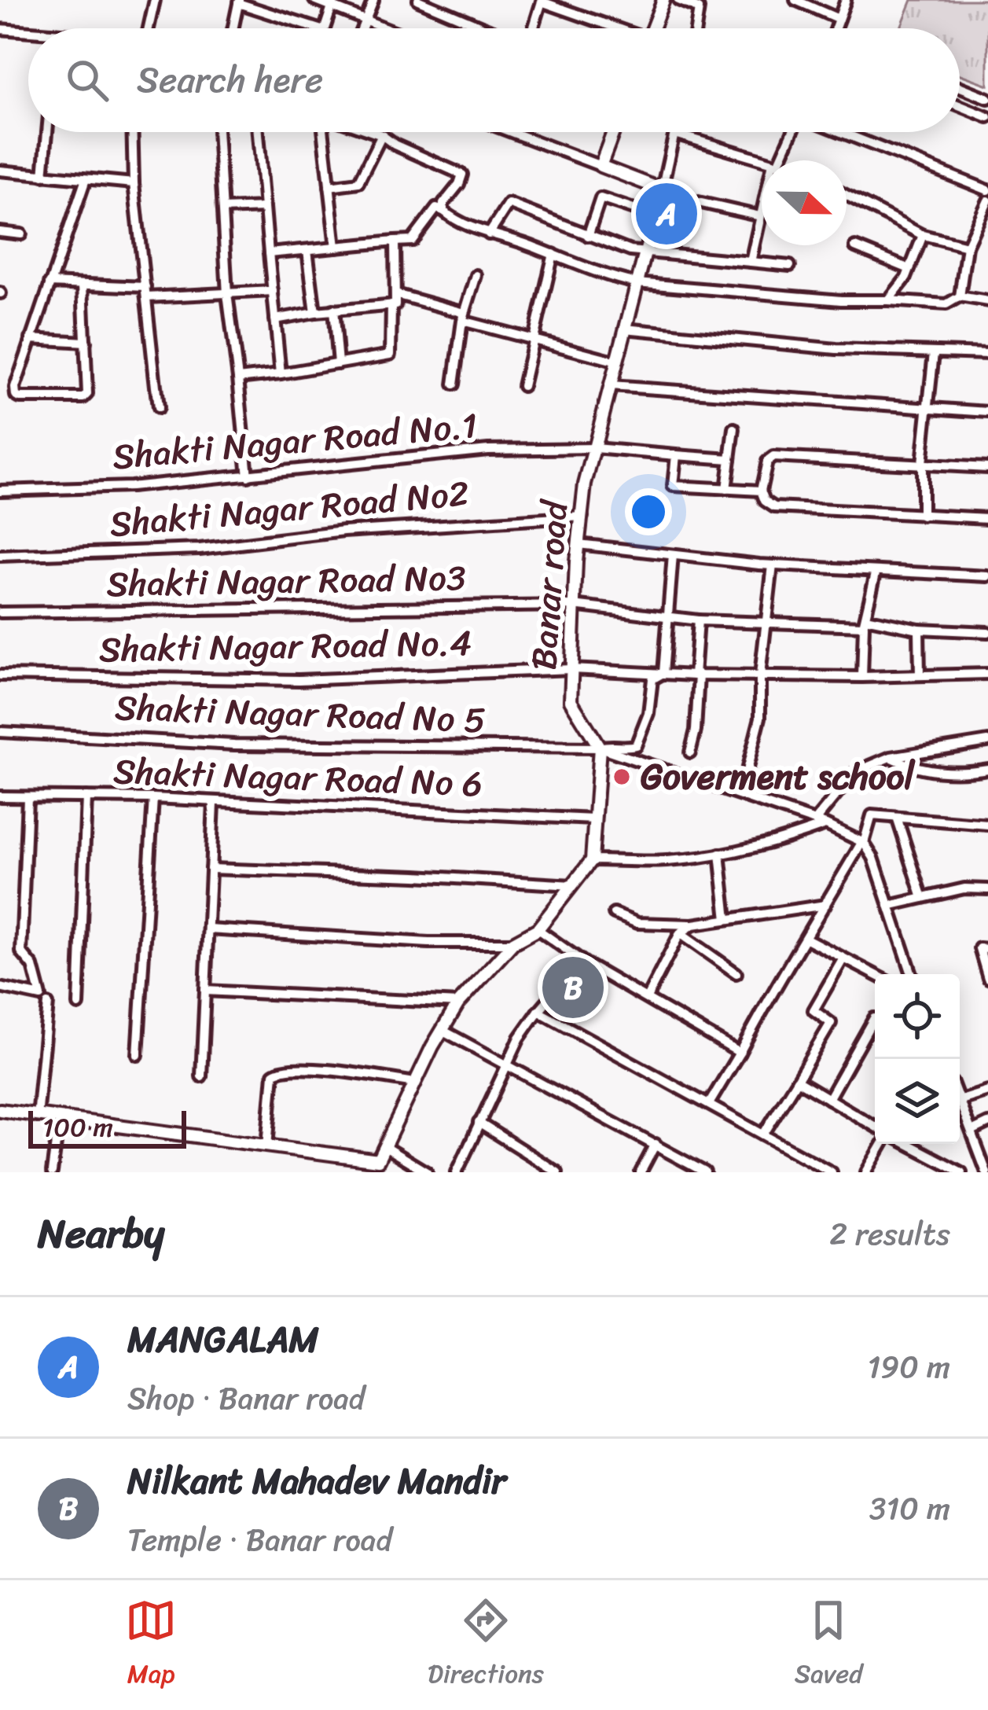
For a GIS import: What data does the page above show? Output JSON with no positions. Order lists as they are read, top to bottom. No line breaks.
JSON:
{"streets":{"street":["Shakti Nagar Road No.1","Shakti Nagar Road No2","Shakti Nagar Road No3","Banar road","Shakti Nagar Road No.4","Shakti Nagar Road No 5","Shakti Nagar Road No 6"]},"crossings":[["Shakti Nagar Road No.1","Banar road"],["Shakti Nagar Road No2","Banar road"],["Shakti Nagar Road No3","Banar road"],["Banar road","Shakti Nagar Road No.4"],["Banar road","Shakti Nagar Road No 5"]],"places":["Goverment school"],"scale_bar":"100 m","north":"right","page":{"search":"Search here","pins":["A","B"],"scale":"100 m","heading":["Nearby","2 results"],"list":[{"mark":"A","name":"MANGALAM","note":"Shop · Banar road","value":"190 m"},{"mark":"B","name":"Nilkant Mahadev Mandir","note":"Temple · Banar road","value":"310 m"}],"nav":["Map","Directions","Saved"]}}
